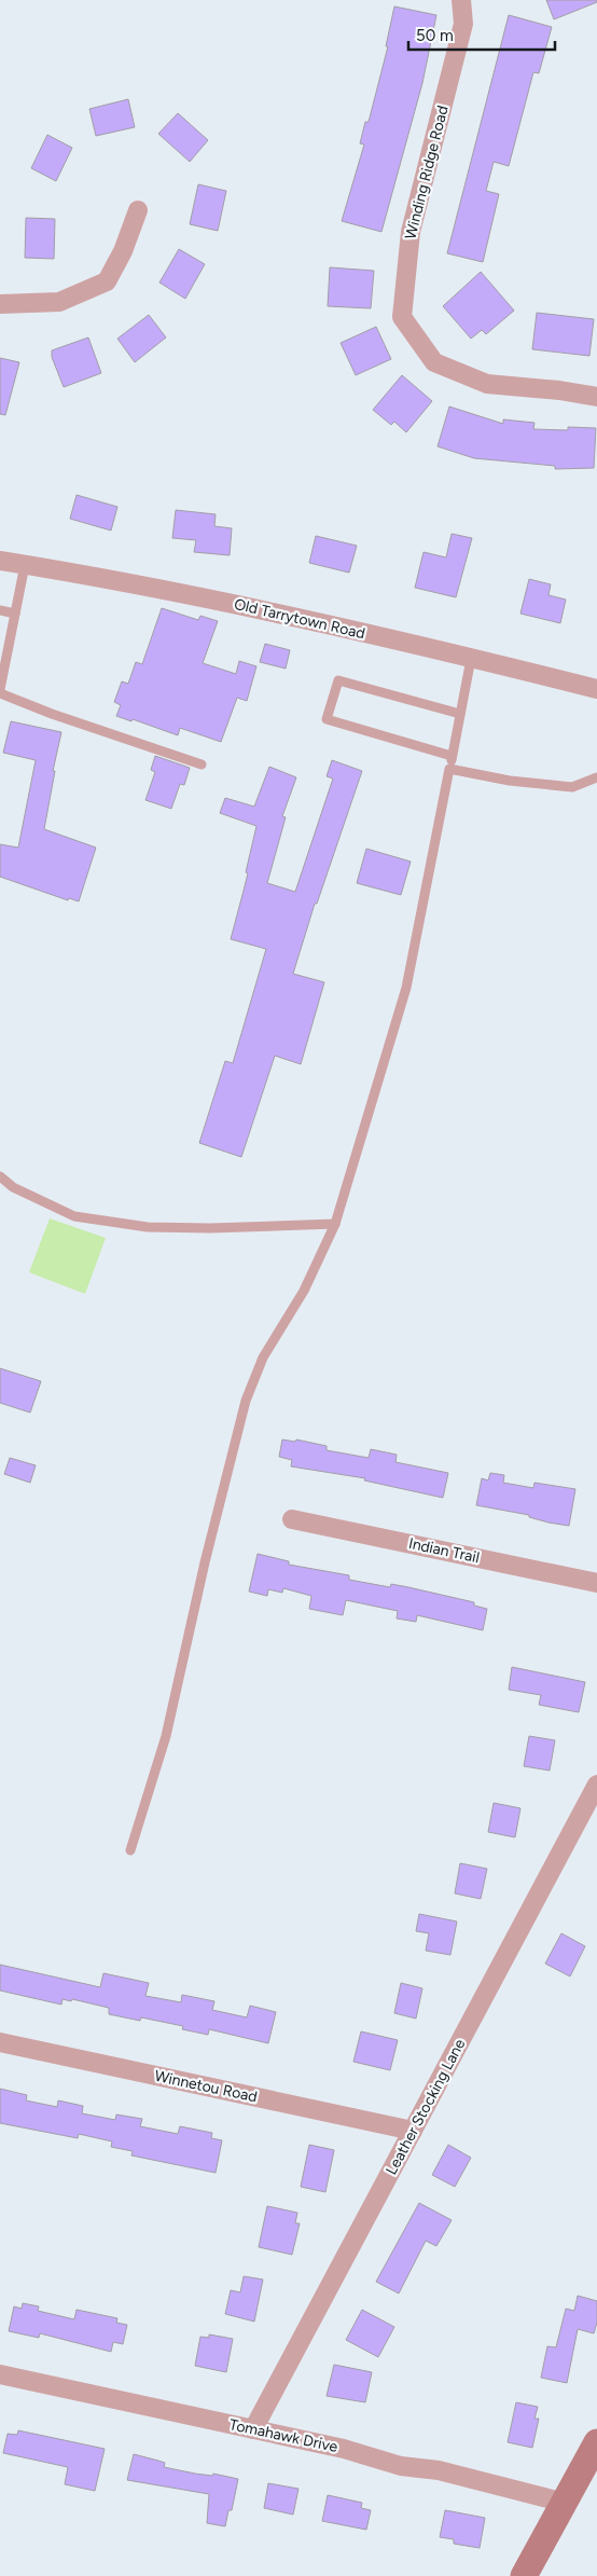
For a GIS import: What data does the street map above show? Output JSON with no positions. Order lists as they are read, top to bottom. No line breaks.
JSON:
{"streets":{"street":["Winding Ridge Road","Old Tarrytown Road","Indian Trail","Winnetou Road","Leather Stocking Lane","Tomahawk Drive"]},"crossings":[["Winnetou Road","Leather Stocking Lane"],["Leather Stocking Lane","Tomahawk Drive"]],"scale_bar":"50 m"}
